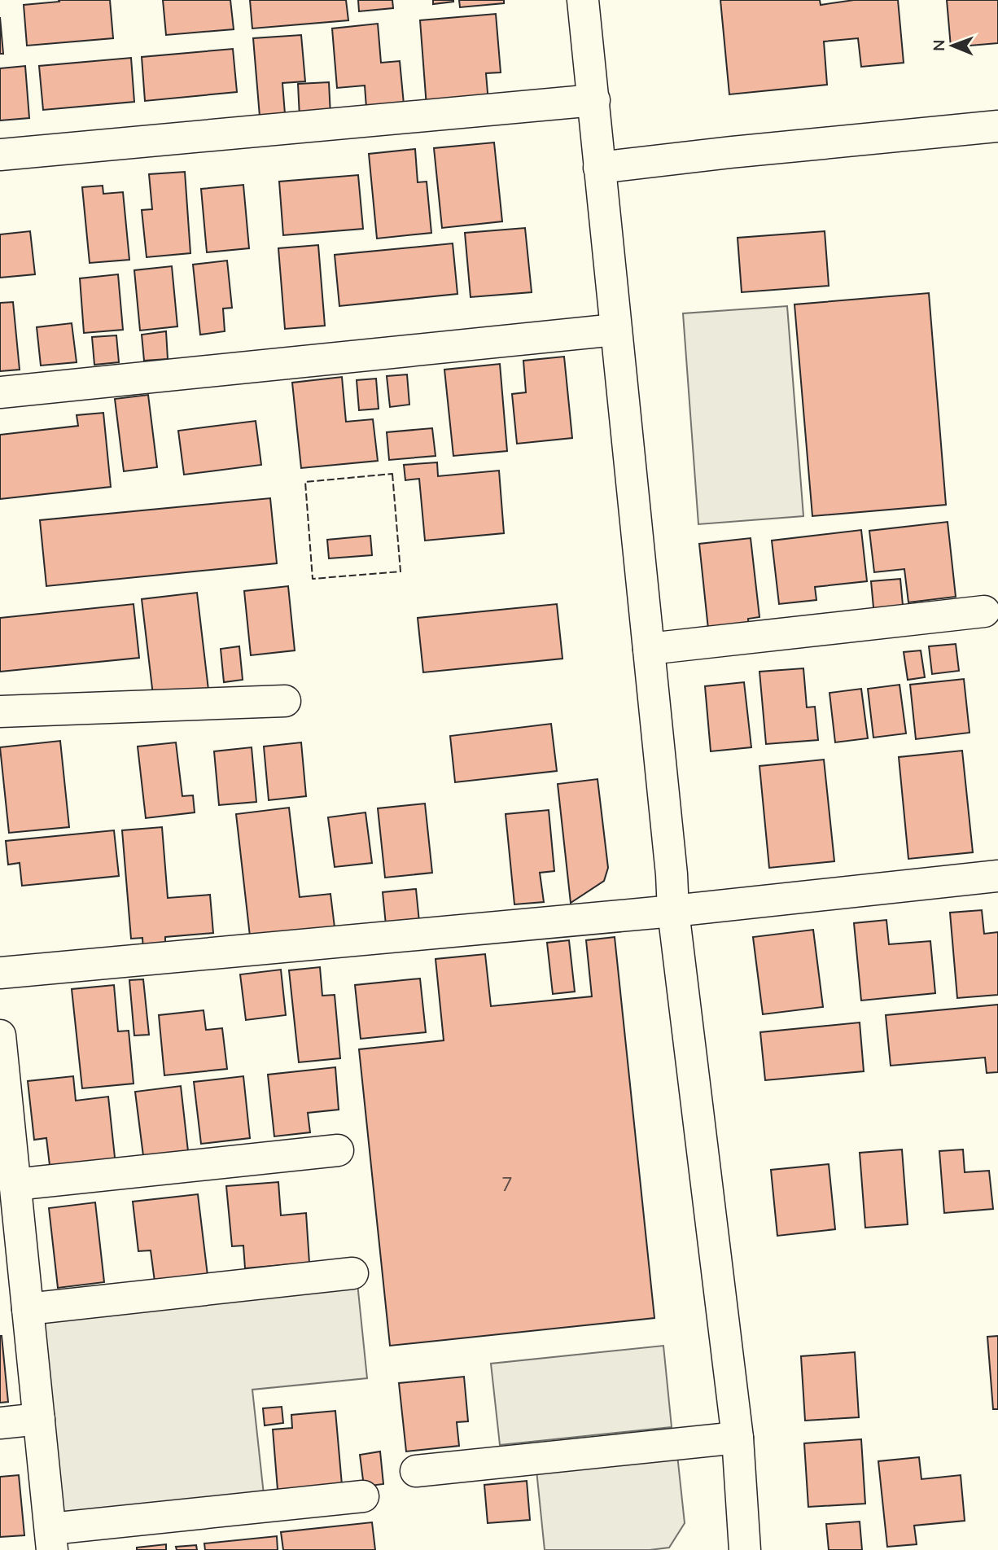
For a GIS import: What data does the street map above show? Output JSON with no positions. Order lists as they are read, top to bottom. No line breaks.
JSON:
{"house_numbers":["7"],"north":"left"}
